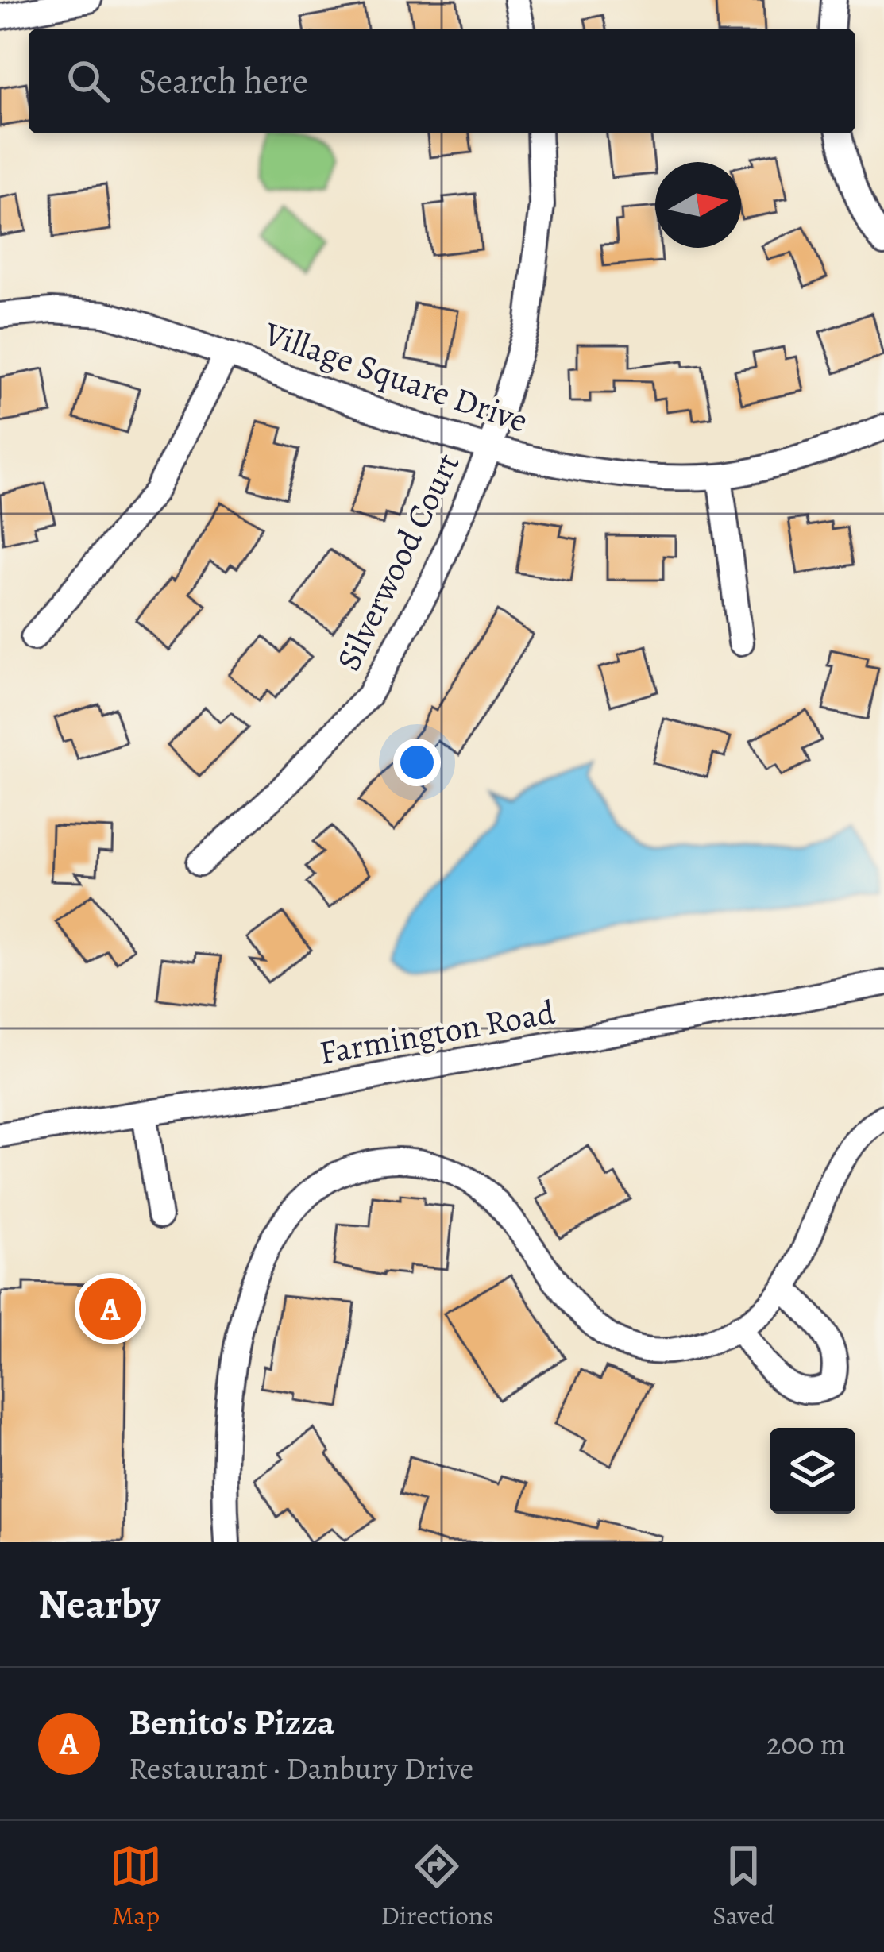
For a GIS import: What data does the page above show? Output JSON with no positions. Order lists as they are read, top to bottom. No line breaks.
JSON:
{"streets":{"street":["Village Square Drive","Silverwood Court","Farmington Road"]},"crossings":[["Village Square Drive","Silverwood Court"]],"north":"right","page":{"search":"Search here","pins":"A","heading":"Nearby","list":[{"mark":"A","name":"Benito's Pizza","note":"Restaurant · Danbury Drive","value":"200 m"}],"nav":["Map","Directions","Saved"]}}
